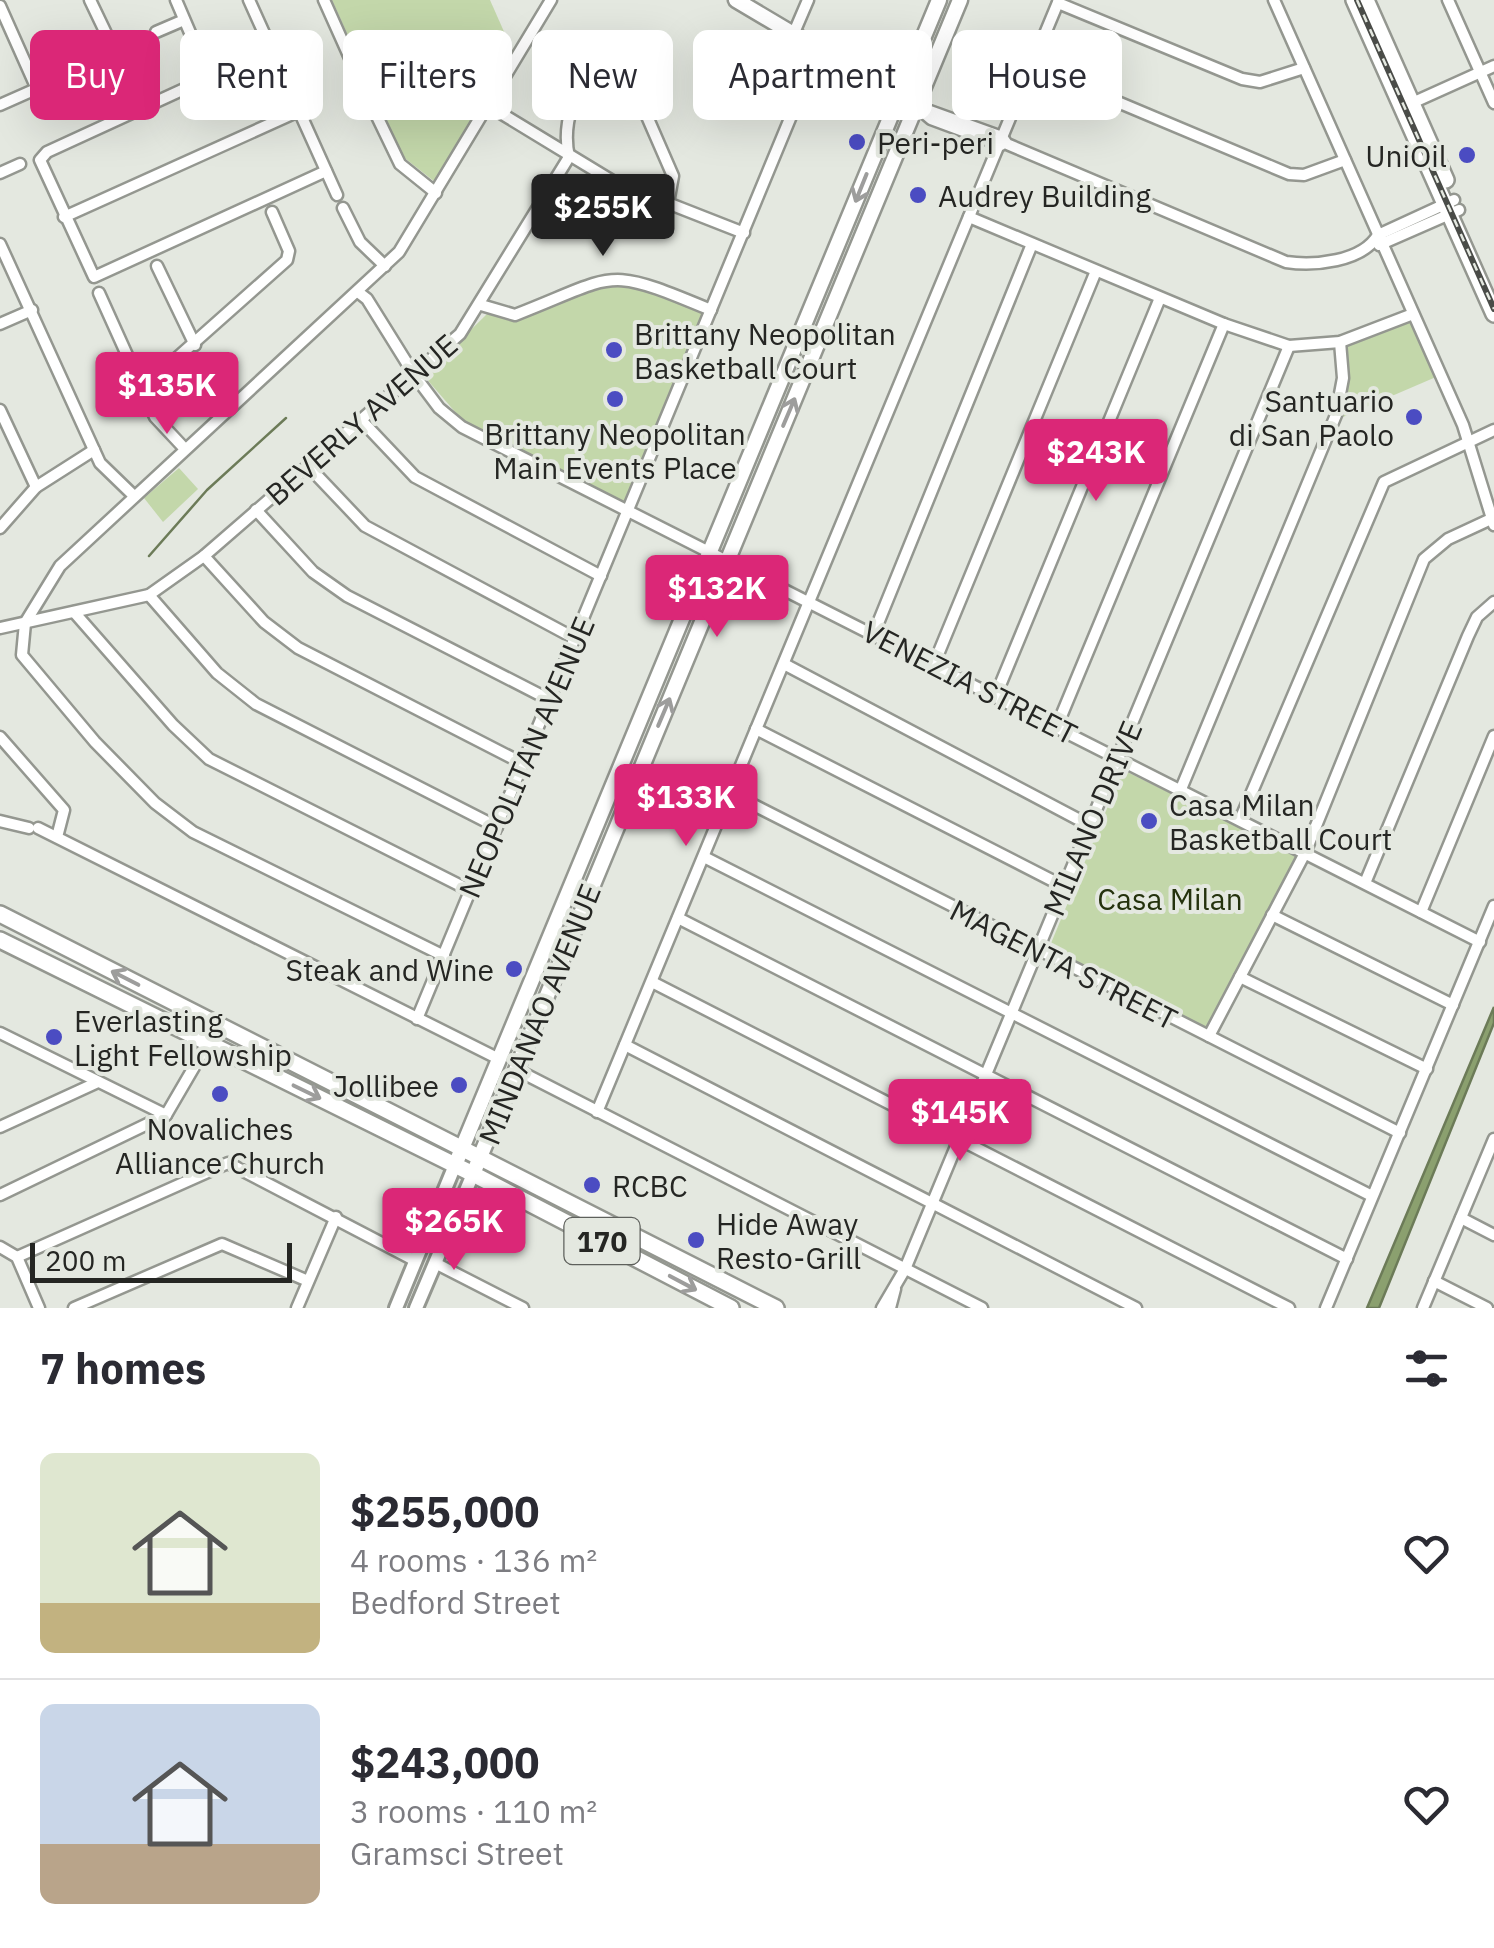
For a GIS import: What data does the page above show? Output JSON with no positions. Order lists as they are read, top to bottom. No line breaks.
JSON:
{"streets":{"main road":["MINDANAO AVENUE","170"],"street":["BEVERLY AVENUE","VENEZIA STREET","NEOPOLITAN AVENUE","MILANO DRIVE","MAGENTA STREET"]},"crossings":[["BEVERLY AVENUE","VENEZIA STREET"],["VENEZIA STREET","NEOPOLITAN AVENUE"],["VENEZIA STREET","MILANO DRIVE"],["VENEZIA STREET","MINDANAO AVENUE"],["MILANO DRIVE","MAGENTA STREET"],["MINDANAO AVENUE","170"]],"parks":["Casa Milan"],"places":["Peri-peri","UniOil","Audrey Building","Brittany Neopolitan Basketball Court","Brittany Neopolitan Main Events Place","Santuario di San Paolo","Casa Milan Basketball Court","Steak and Wine","Everlasting Light Fellowship","Jollibee","Novaliches Alliance Church","RCBC","Hide Away Resto-Grill"],"scale_bar":"200 m","page":{"chip":["Buy","Rent","Filters","New","Apartment","House"],"price":["$255K","$135K","$243K","$132K","$133K","$145K","$265K"],"scale":"200 m","heading":"7 homes","list":[{"name":"$255,000","note":"4 rooms · 136 m² · Bedford Street"},{"name":"$243,000","note":"3 rooms · 110 m² · Gramsci Street"}]}}
